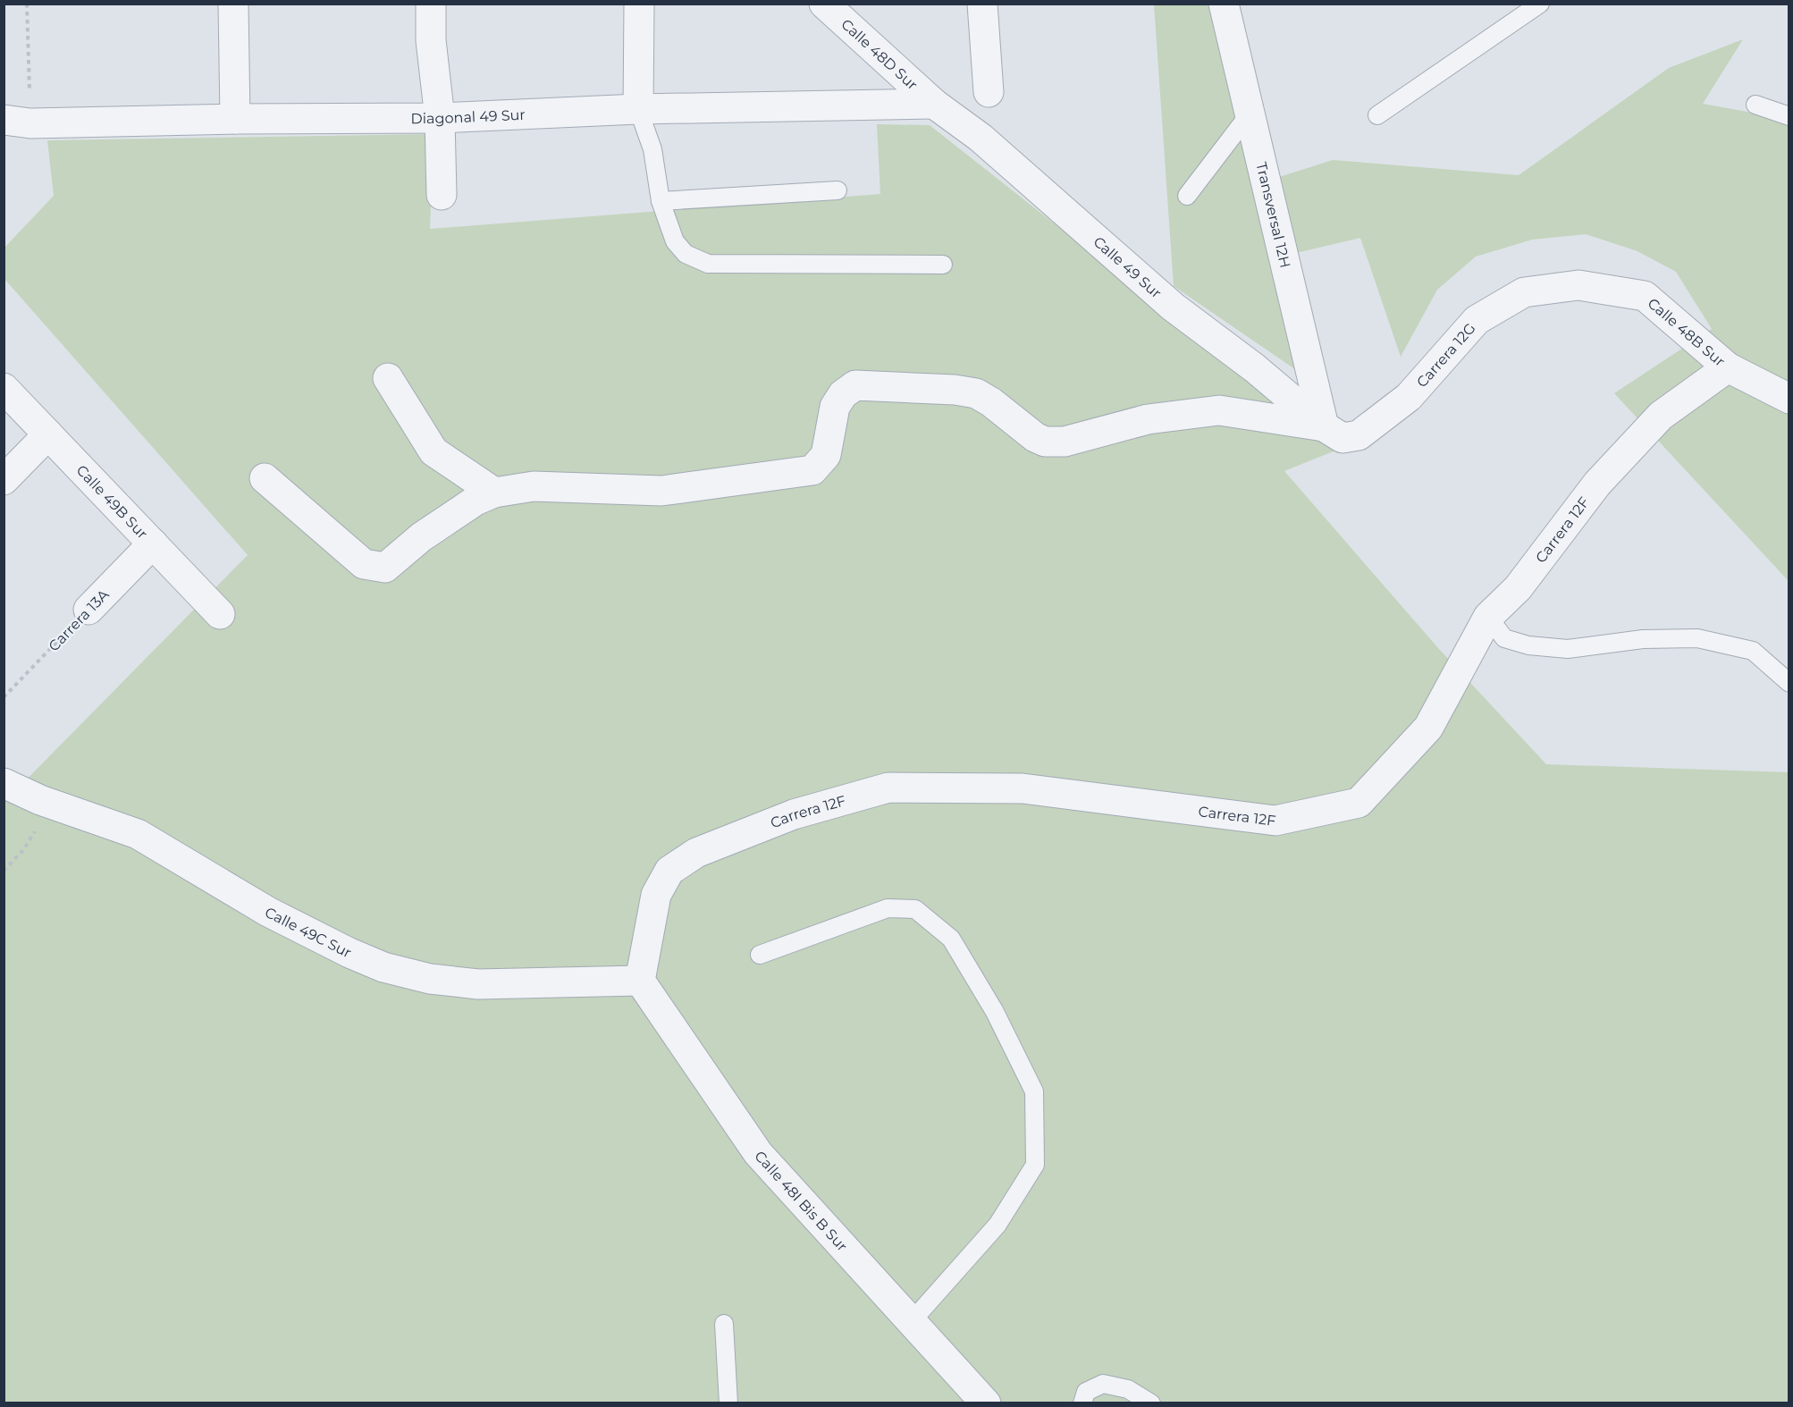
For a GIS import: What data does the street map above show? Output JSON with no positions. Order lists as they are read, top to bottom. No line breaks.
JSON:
{"streets":{"street":["Calle 48D Sur","Diagonal 49 Sur","Transversal 12H","Calle 49 Sur","Calle 48B Sur","Carrera 12G","Calle 49B Sur","Carrera 12F","Carrera 13A","Calle 49C Sur","Calle 48I Bis B Sur"]},"crossings":[["Calle 48D Sur","Diagonal 49 Sur"],["Calle 48D Sur","Calle 49 Sur"],["Diagonal 49 Sur","Calle 49 Sur"],["Transversal 12H","Calle 49 Sur"],["Transversal 12H","Carrera 12G"],["Calle 49 Sur","Carrera 12G"],["Calle 48B Sur","Carrera 12G"],["Calle 48B Sur","Carrera 12F"],["Calle 49B Sur","Carrera 13A"],["Carrera 12F","Calle 49C Sur"],["Carrera 12F","Calle 48I Bis B Sur"],["Calle 49C Sur","Calle 48I Bis B Sur"]]}
